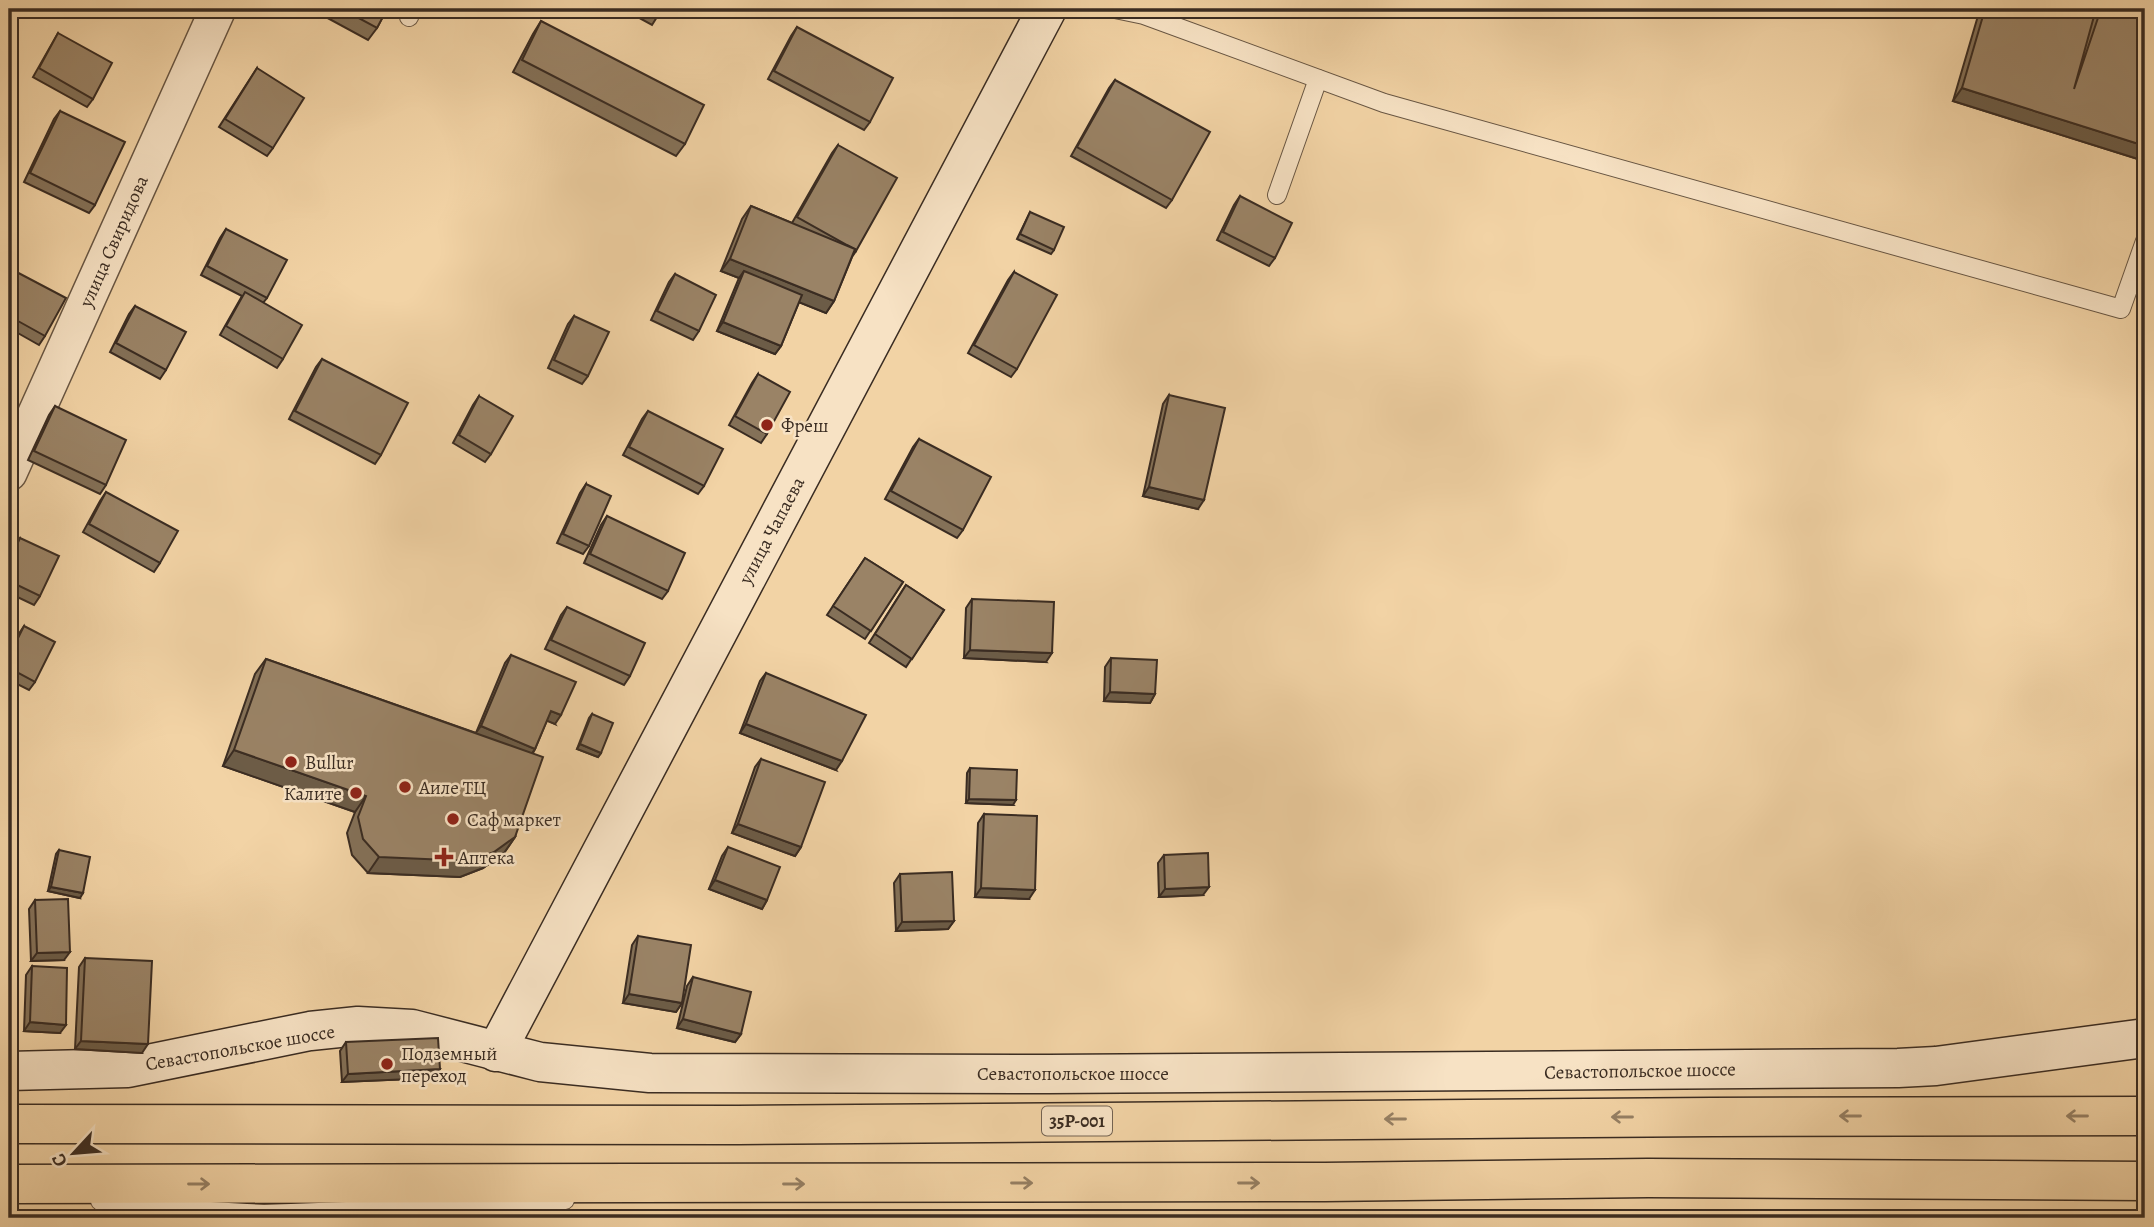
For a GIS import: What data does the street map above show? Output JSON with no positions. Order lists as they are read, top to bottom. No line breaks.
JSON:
{"streets":{"main road":["улица Чапаева","Севастопольское шоссе","35Р-001"],"street":["улица Свиридова"]},"crossings":[["улица Чапаева","Севастопольское шоссе"]],"places":{"other":["Фреш","Bullur","Аиле ТЦ","Калите","Саф маркет","Подземный переход"],"health":["Аптека"]},"north":"bottom left"}
